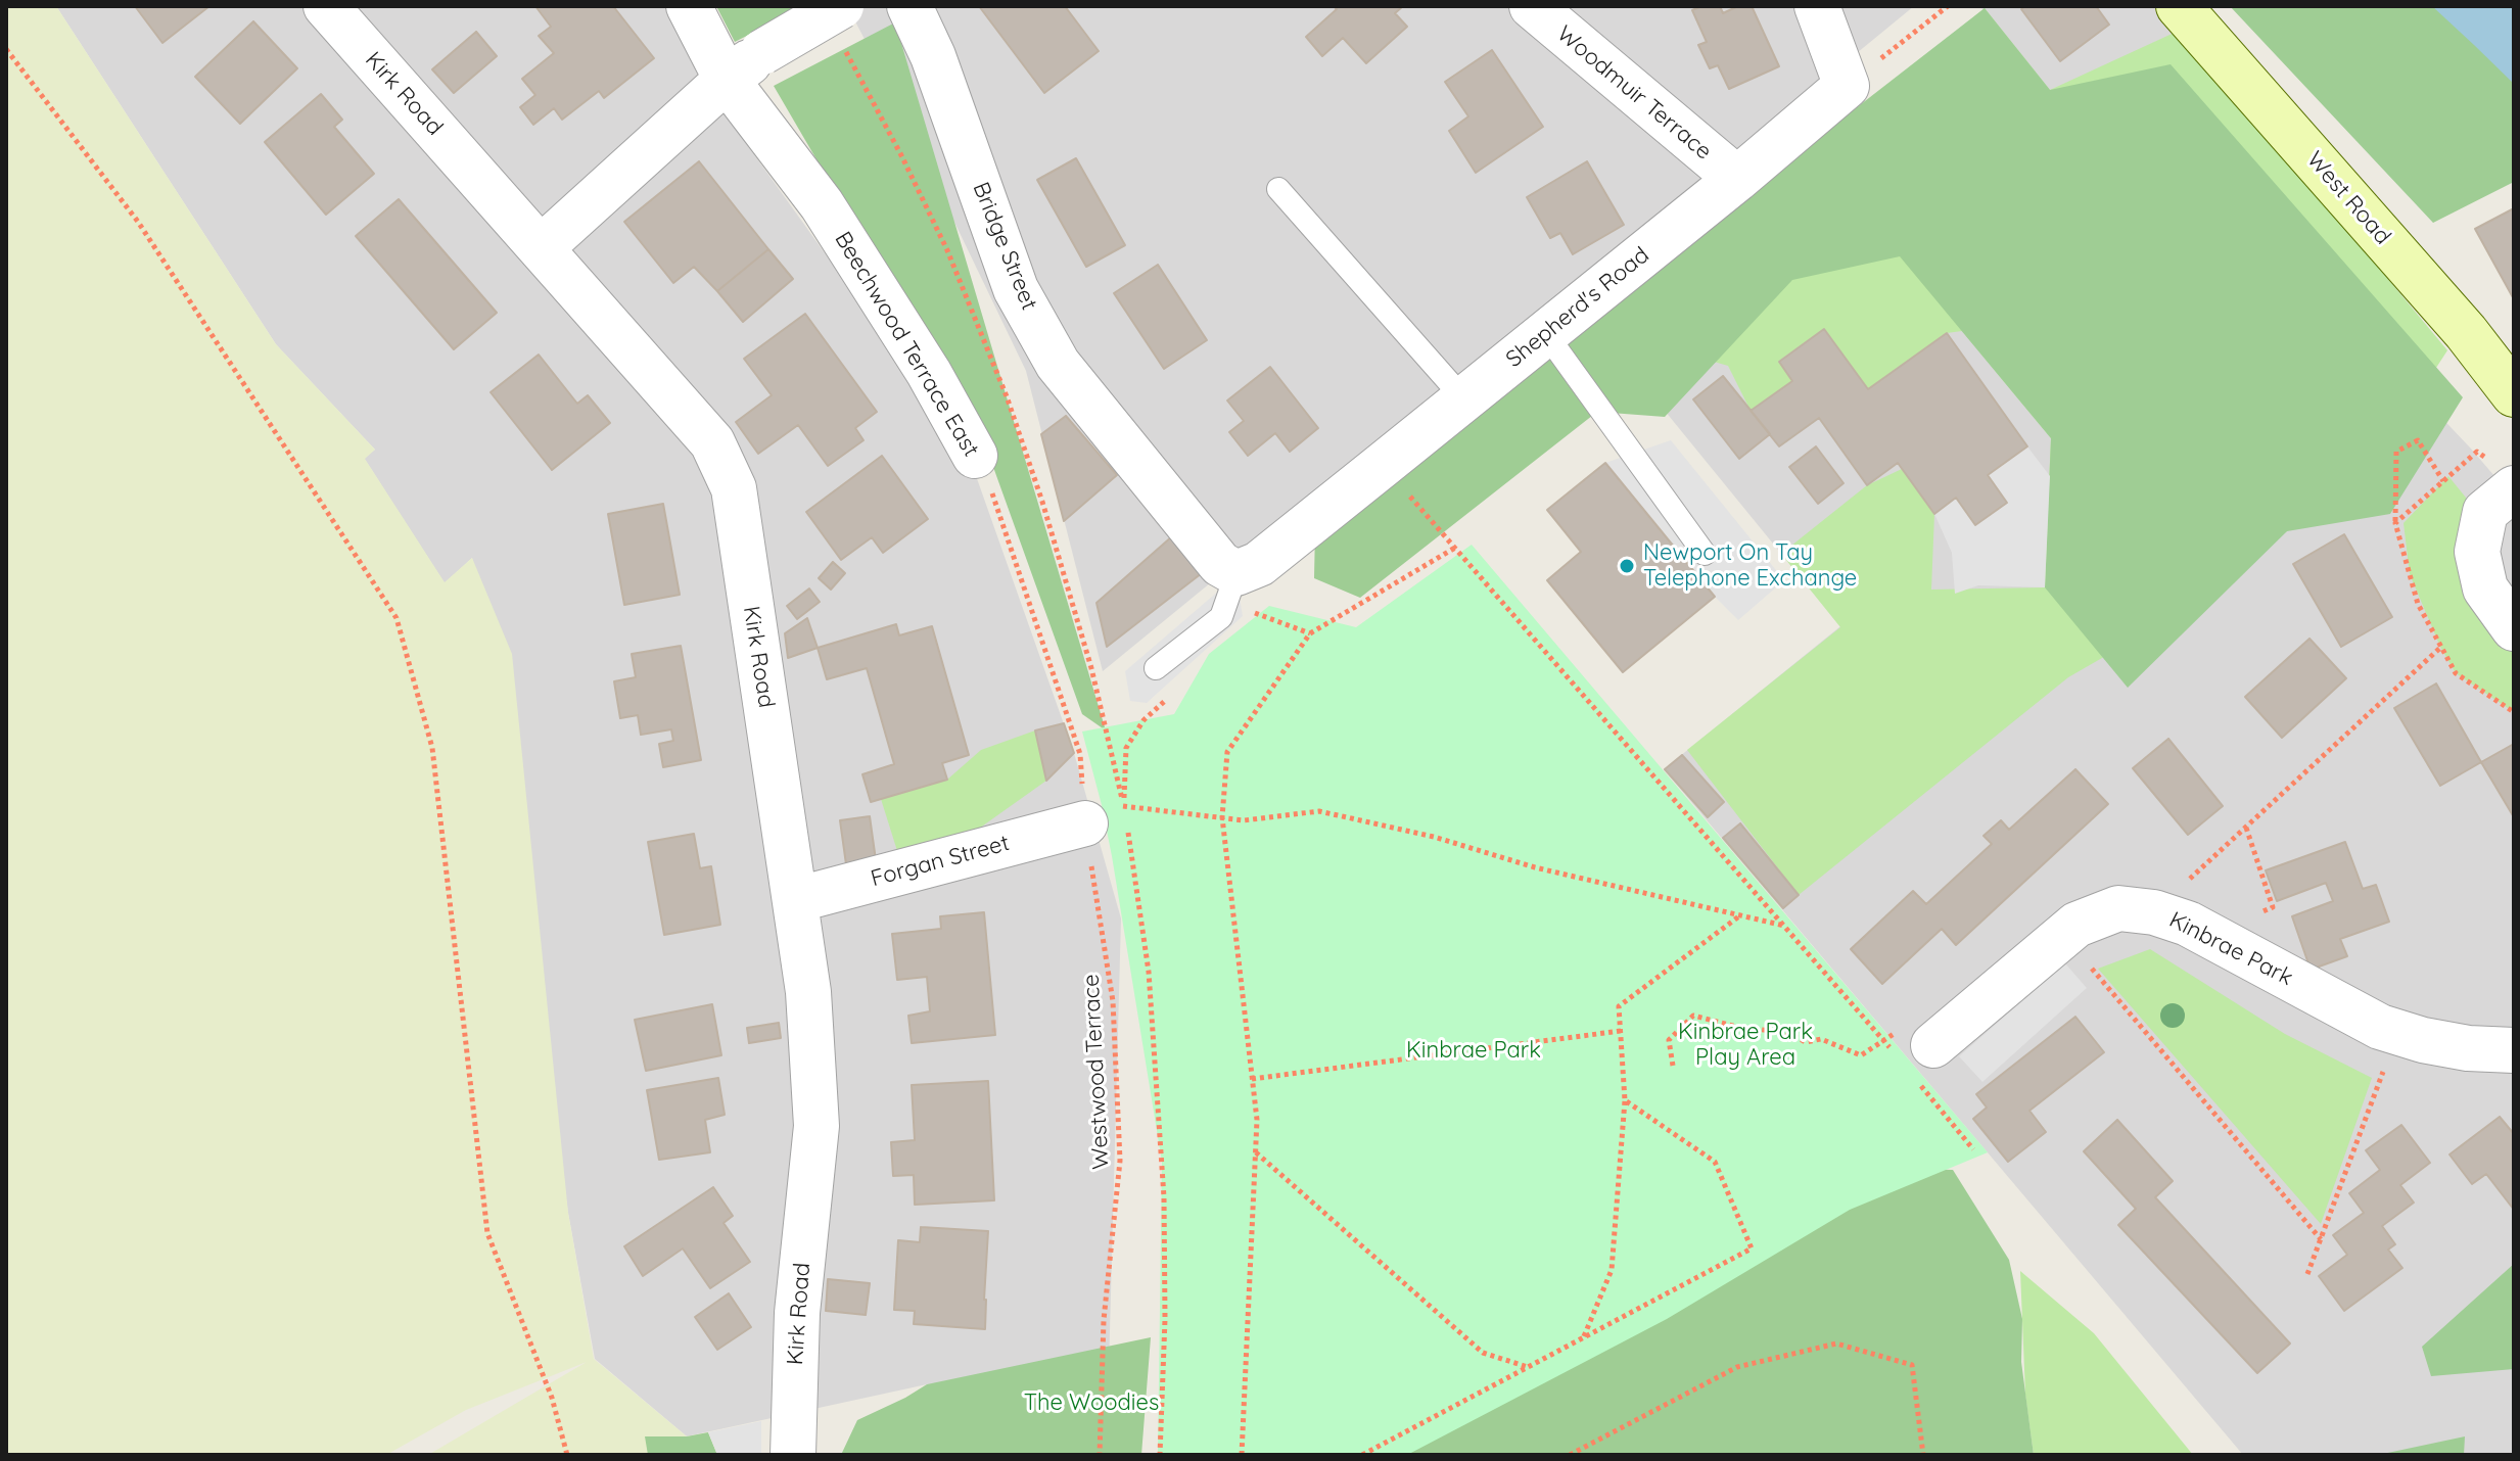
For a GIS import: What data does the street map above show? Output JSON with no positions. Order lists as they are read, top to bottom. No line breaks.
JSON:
{"streets":{"main road":["West Road"],"street":["Woodmuir Terrace","Kirk Road","Bridge Street","Shepherd's Road","Beechwood Terrace East","Forgan Street","Kinbrae Park"],"path":["Westwood Terrace"]},"crossings":[["Woodmuir Terrace","Shepherd's Road"],["Kirk Road","Forgan Street"],["Bridge Street","Shepherd's Road"],["Beechwood Terrace East","Forgan Street"],["Beechwood Terrace East","Westwood Terrace"],["Forgan Street","Westwood Terrace"]],"parks":["Kinbrae Park Play Area","Kinbrae Park","The Woodies"],"places":["Newport On Tay Telephone Exchange"]}
